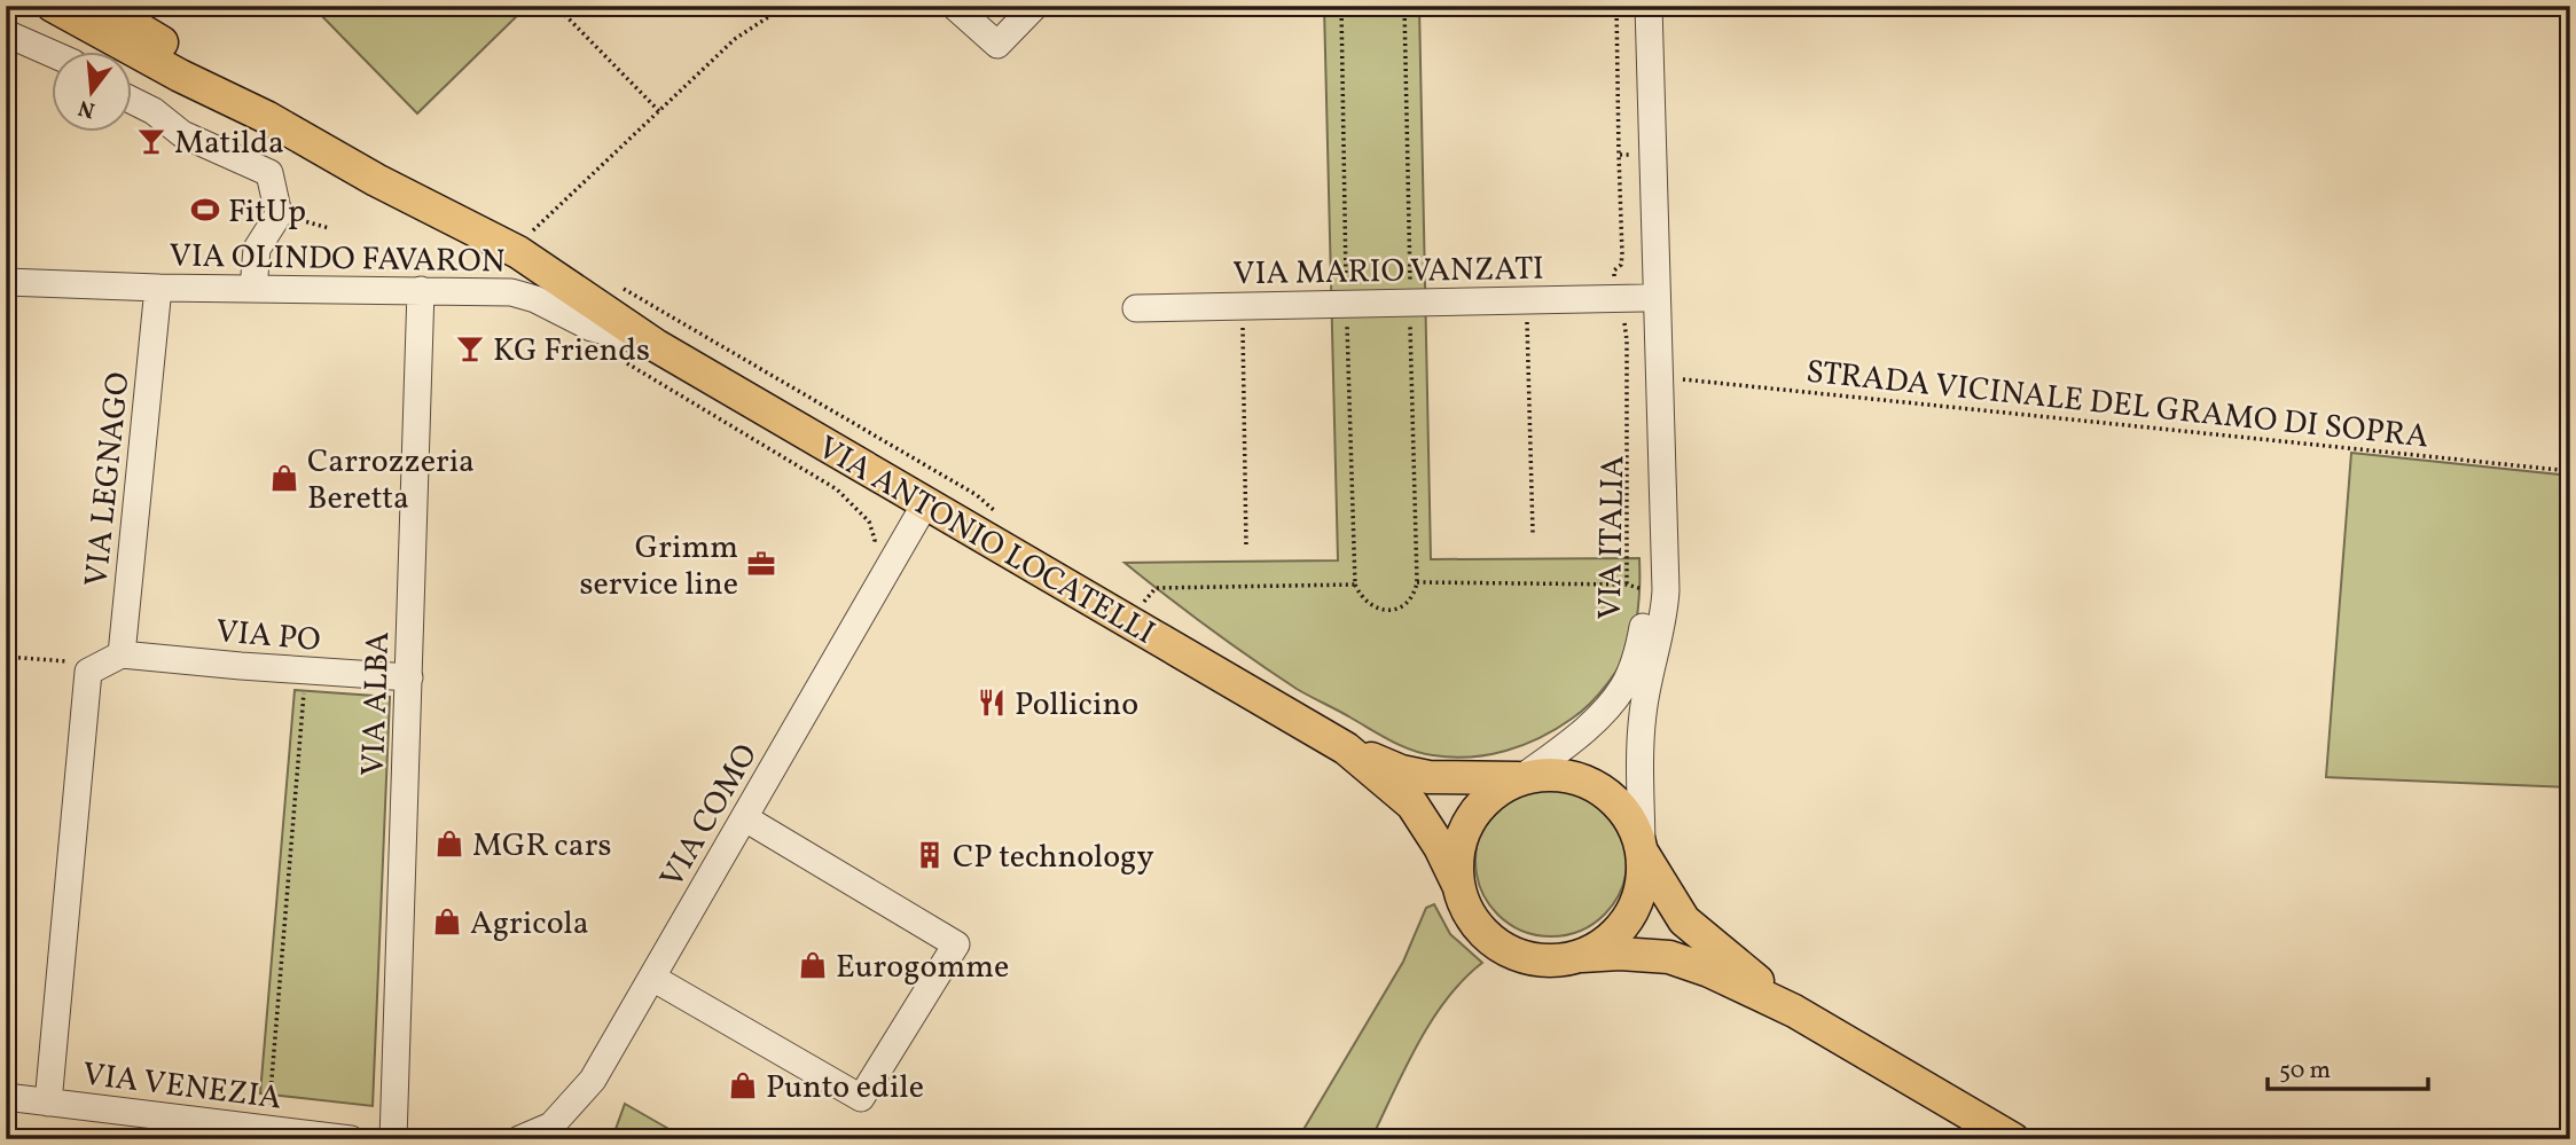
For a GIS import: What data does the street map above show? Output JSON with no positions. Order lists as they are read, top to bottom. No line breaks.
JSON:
{"streets":{"main road":["VIA ANTONIO LOCATELLI"],"street":["VIA OLINDO FAVARON","VIA MARIO VANZATI","VIA LEGNAGO","VIA ITALIA","VIA PO","VIA ALBA","VIA COMO","VIA VENEZIA"],"path":["STRADA VICINALE DEL GRAMO DI SOPRA"]},"crossings":[["VIA OLINDO FAVARON","VIA LEGNAGO"],["VIA OLINDO FAVARON","VIA ANTONIO LOCATELLI"],["VIA OLINDO FAVARON","VIA ALBA"],["VIA MARIO VANZATI","VIA ITALIA"],["STRADA VICINALE DEL GRAMO DI SOPRA","VIA ITALIA"],["VIA LEGNAGO","VIA PO"],["VIA LEGNAGO","VIA VENEZIA"],["VIA ITALIA","VIA ANTONIO LOCATELLI"],["VIA ANTONIO LOCATELLI","VIA COMO"],["VIA PO","VIA ALBA"]],"places":{"bar":["Matilda","KG Friends"],"sports":["FitUp"],"shop":["Carrozzeria Beretta","MGR cars","Agricola","Eurogomme","Punto edile"],"office":["Grimm service line"],"restaurant":["Pollicino"],"building":["CP technology"]},"scale_bar":"50 m","north":"bottom"}
